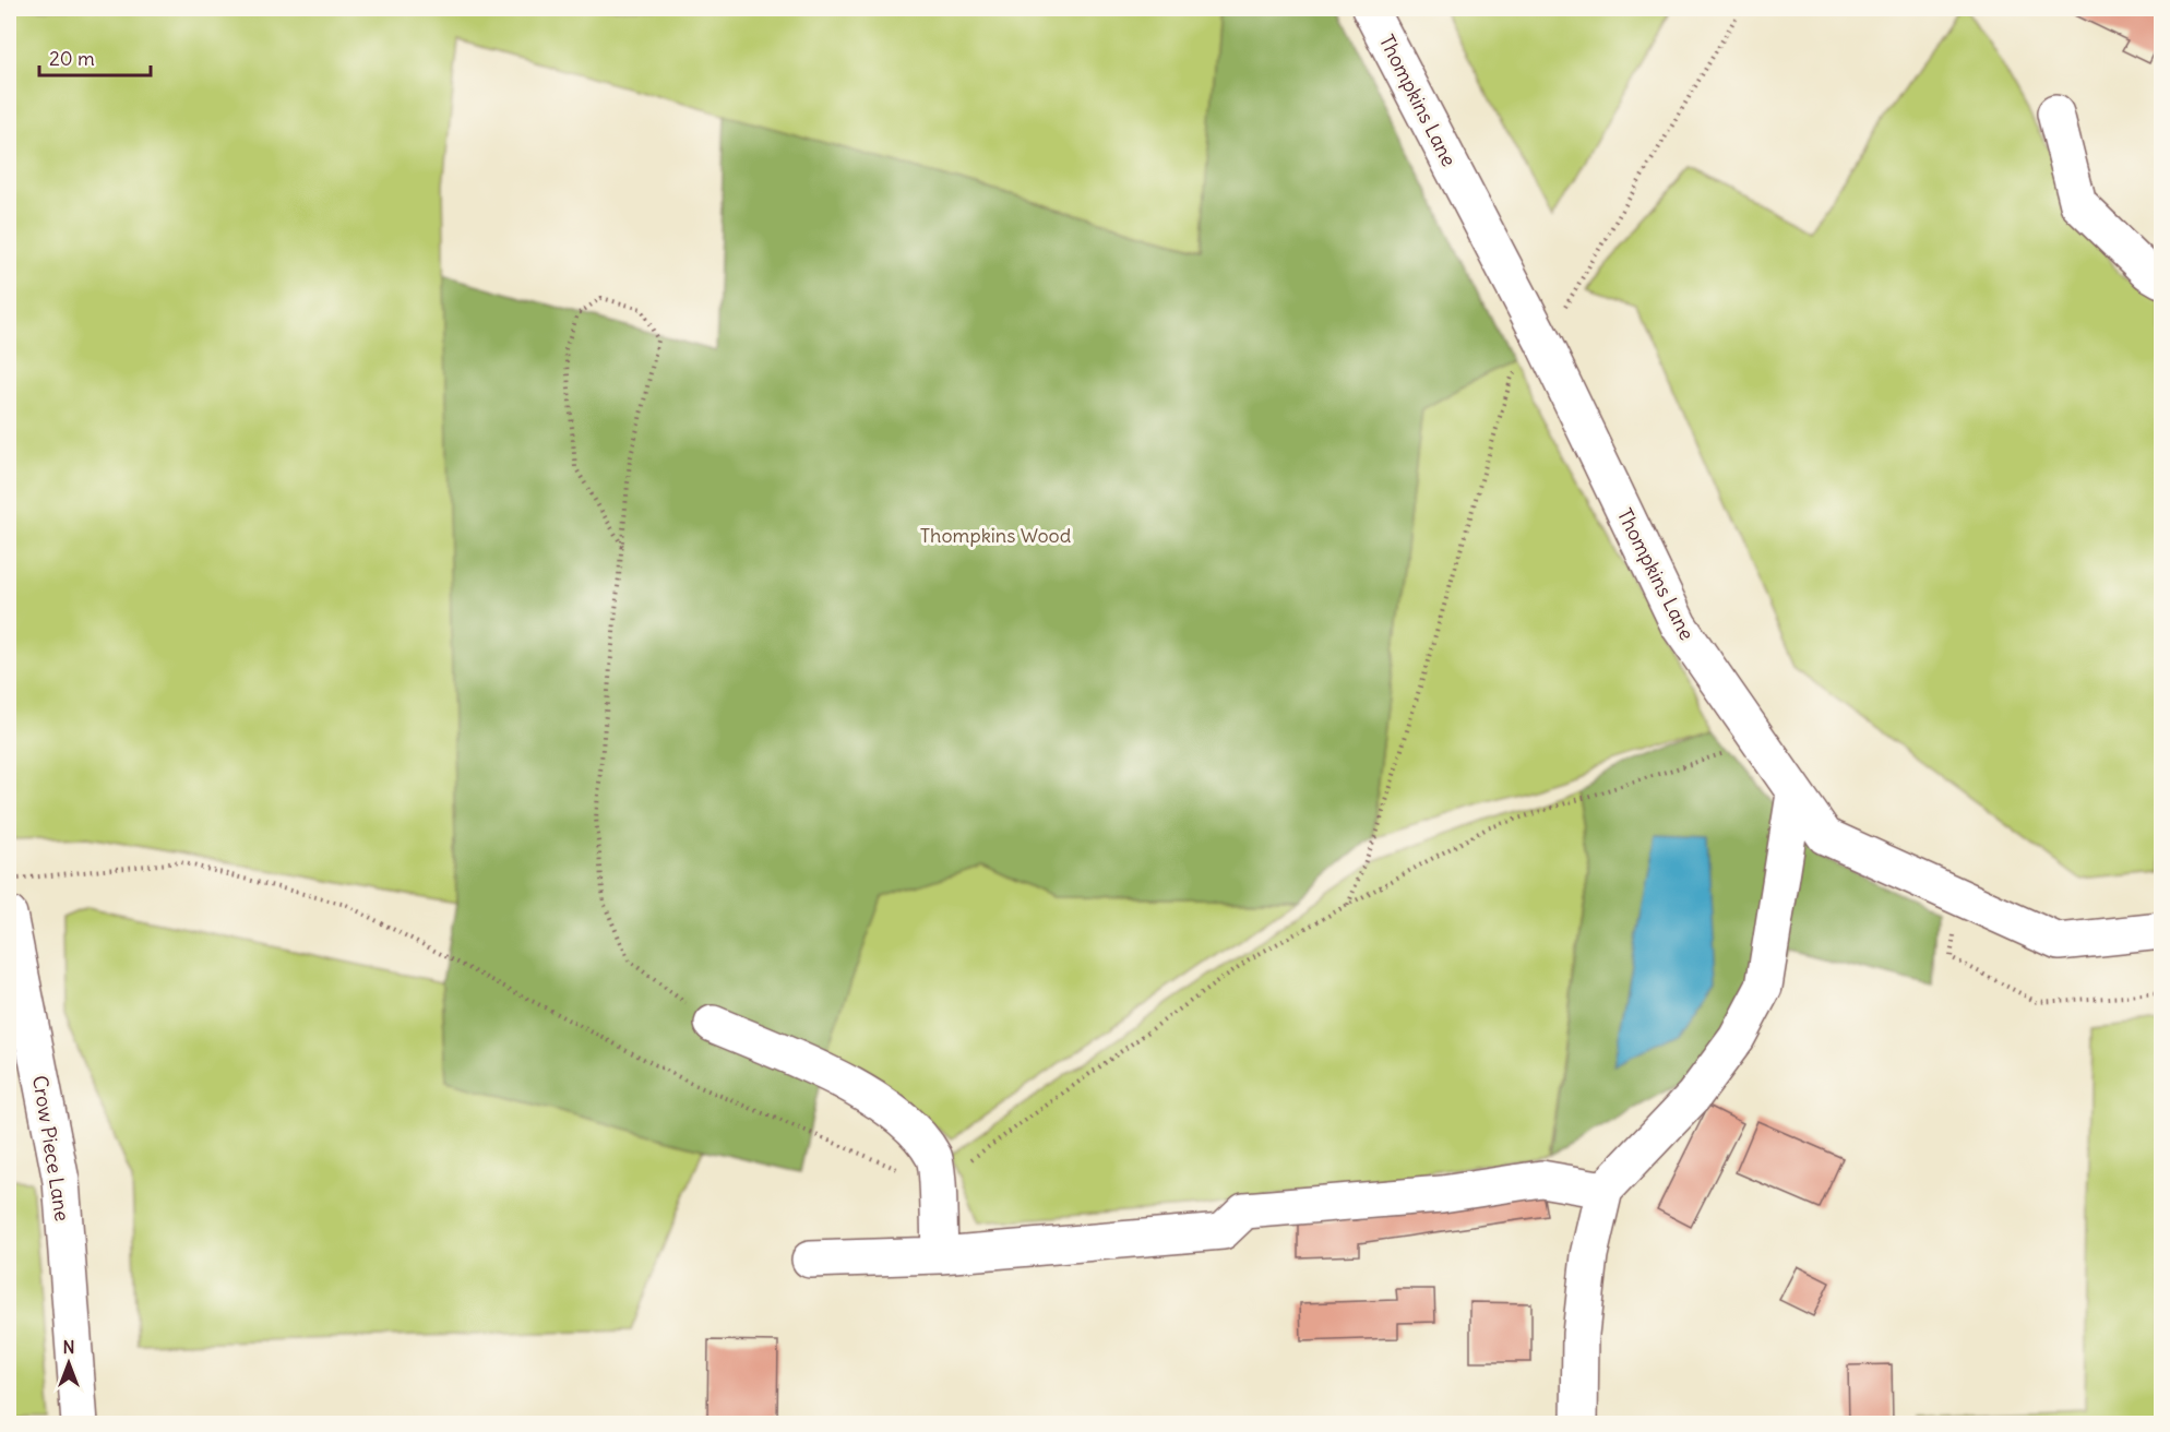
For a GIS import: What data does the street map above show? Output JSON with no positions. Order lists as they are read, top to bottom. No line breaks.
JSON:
{"streets":{"street":["Thompkins Lane","Crow Piece Lane"]},"parks":["Thompkins Wood"],"scale_bar":"20 m","north":"top"}
